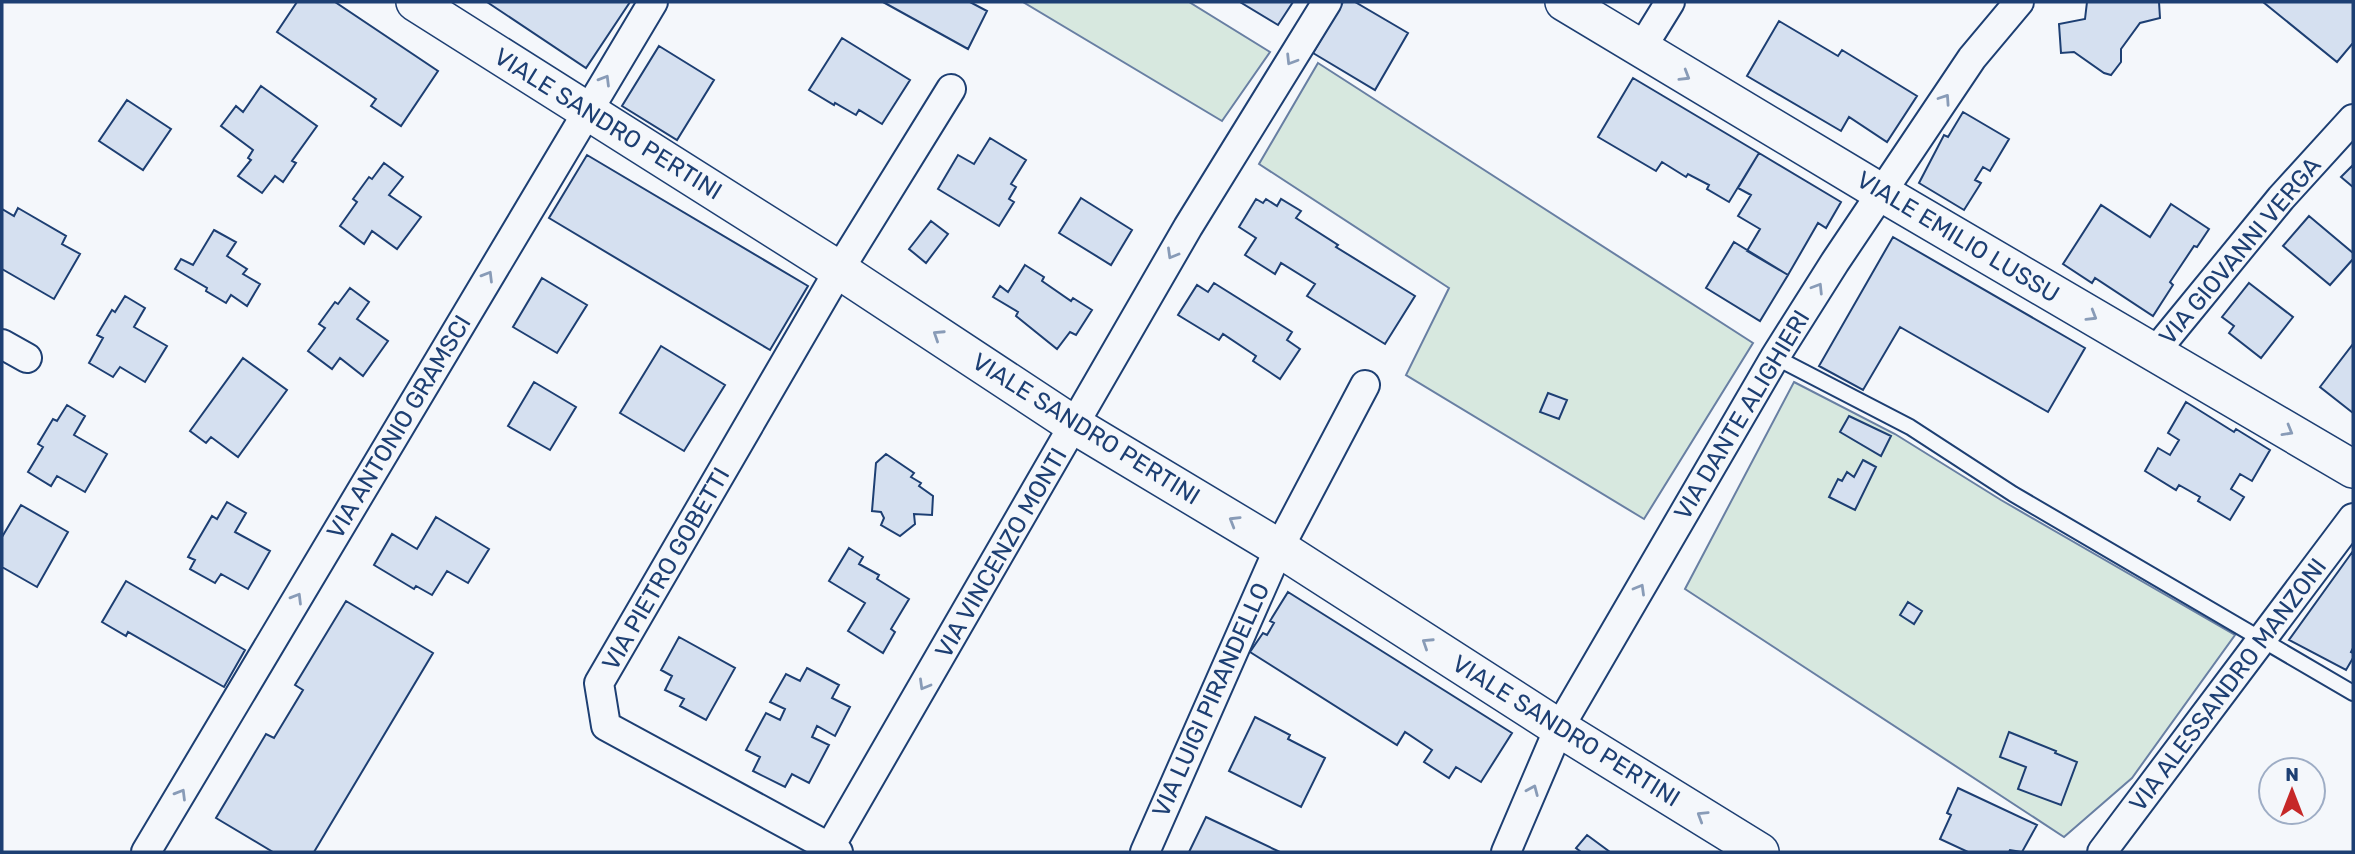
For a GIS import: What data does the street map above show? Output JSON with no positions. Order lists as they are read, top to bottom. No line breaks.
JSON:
{"streets":{"street":["VIALE SANDRO PERTINI","VIALE EMILIO LUSSU","VIA GIOVANNI VERGA","VIA DANTE ALIGHIERI","VIA ANTONIO GRAMSCI","VIA VINCENZO MONTI","VIA PIETRO GOBETTI","VIA ALESSANDRO MANZONI","VIA LUIGI PIRANDELLO"]},"crossings":[["VIALE SANDRO PERTINI","VIA DANTE ALIGHIERI"],["VIALE SANDRO PERTINI","VIA ANTONIO GRAMSCI"],["VIALE SANDRO PERTINI","VIA VINCENZO MONTI"],["VIALE SANDRO PERTINI","VIA PIETRO GOBETTI"],["VIALE SANDRO PERTINI","VIA LUIGI PIRANDELLO"],["VIALE EMILIO LUSSU","VIA GIOVANNI VERGA"],["VIALE EMILIO LUSSU","VIA DANTE ALIGHIERI"],["VIA VINCENZO MONTI","VIA PIETRO GOBETTI"]],"one_way":["VIALE SANDRO PERTINI","VIALE EMILIO LUSSU","VIA DANTE ALIGHIERI","VIA ANTONIO GRAMSCI","VIA VINCENZO MONTI"],"north":"top"}
